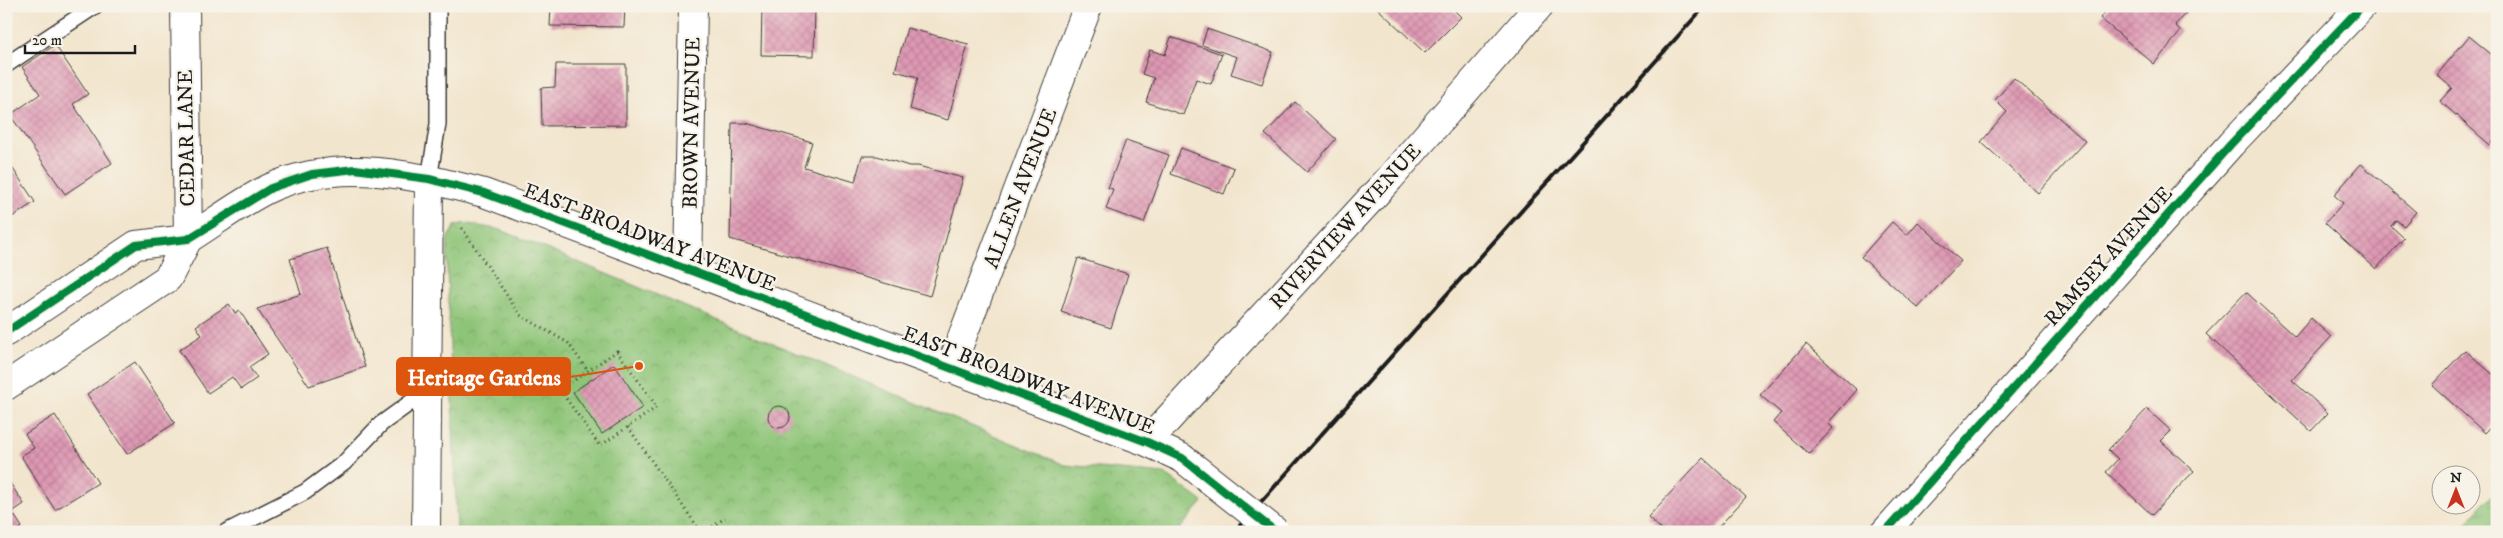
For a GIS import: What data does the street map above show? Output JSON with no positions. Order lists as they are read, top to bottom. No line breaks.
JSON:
{"streets":{"street":["BROWN AVENUE","CEDAR LANE","ALLEN AVENUE","RIVERVIEW AVENUE","EAST BROADWAY AVENUE","RAMSEY AVENUE"]},"crossings":[["BROWN AVENUE","EAST BROADWAY AVENUE"],["CEDAR LANE","EAST BROADWAY AVENUE"],["ALLEN AVENUE","EAST BROADWAY AVENUE"],["RIVERVIEW AVENUE","EAST BROADWAY AVENUE"]],"places":["Heritage Gardens"],"scale_bar":"20 m","north":"top"}
